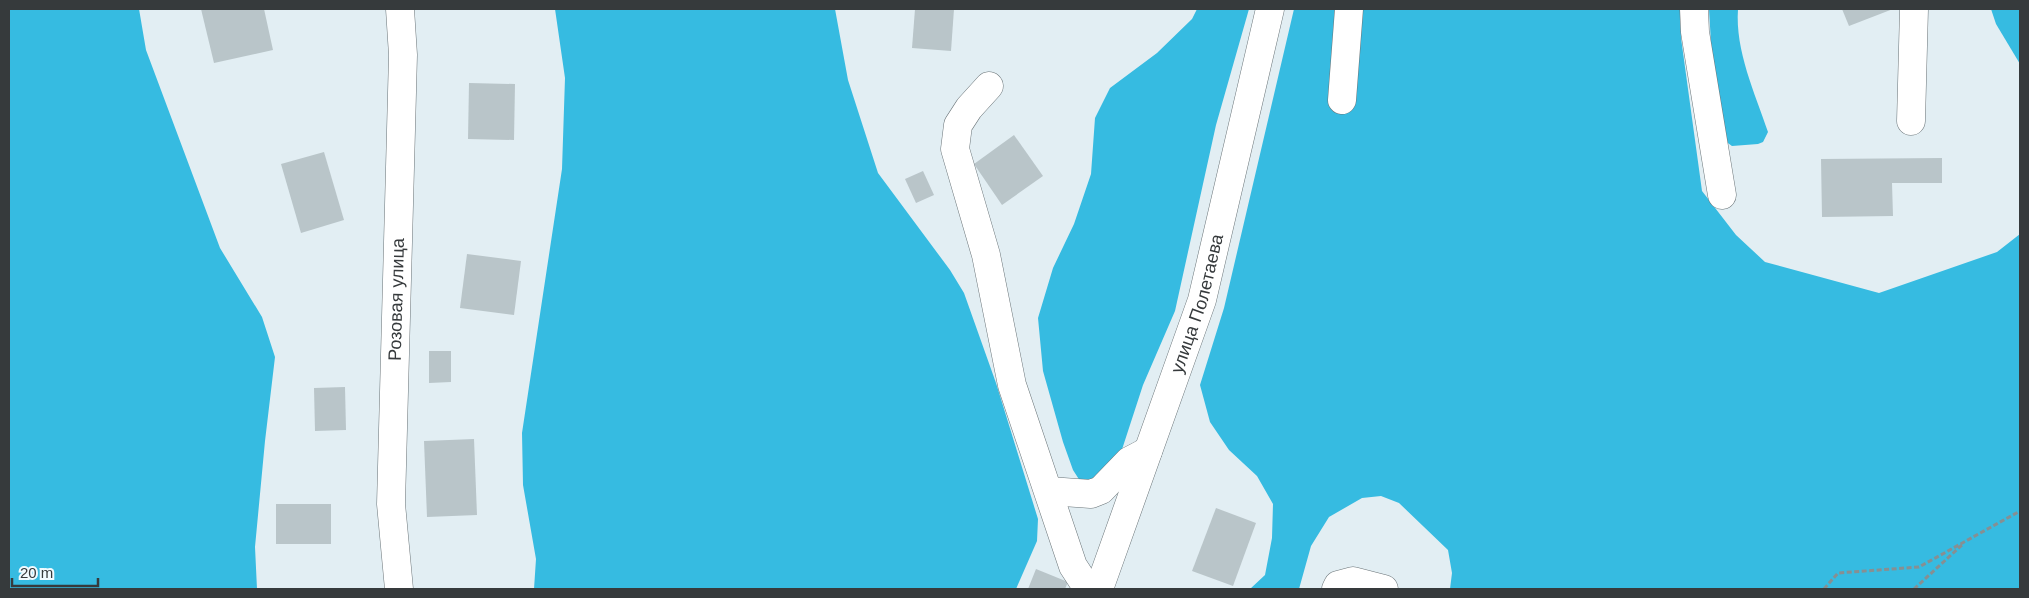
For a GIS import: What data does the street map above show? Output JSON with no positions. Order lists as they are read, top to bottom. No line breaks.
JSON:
{"streets":{"street":["Розовая улица","улица Полетаева"]},"scale_bar":"20 m"}
